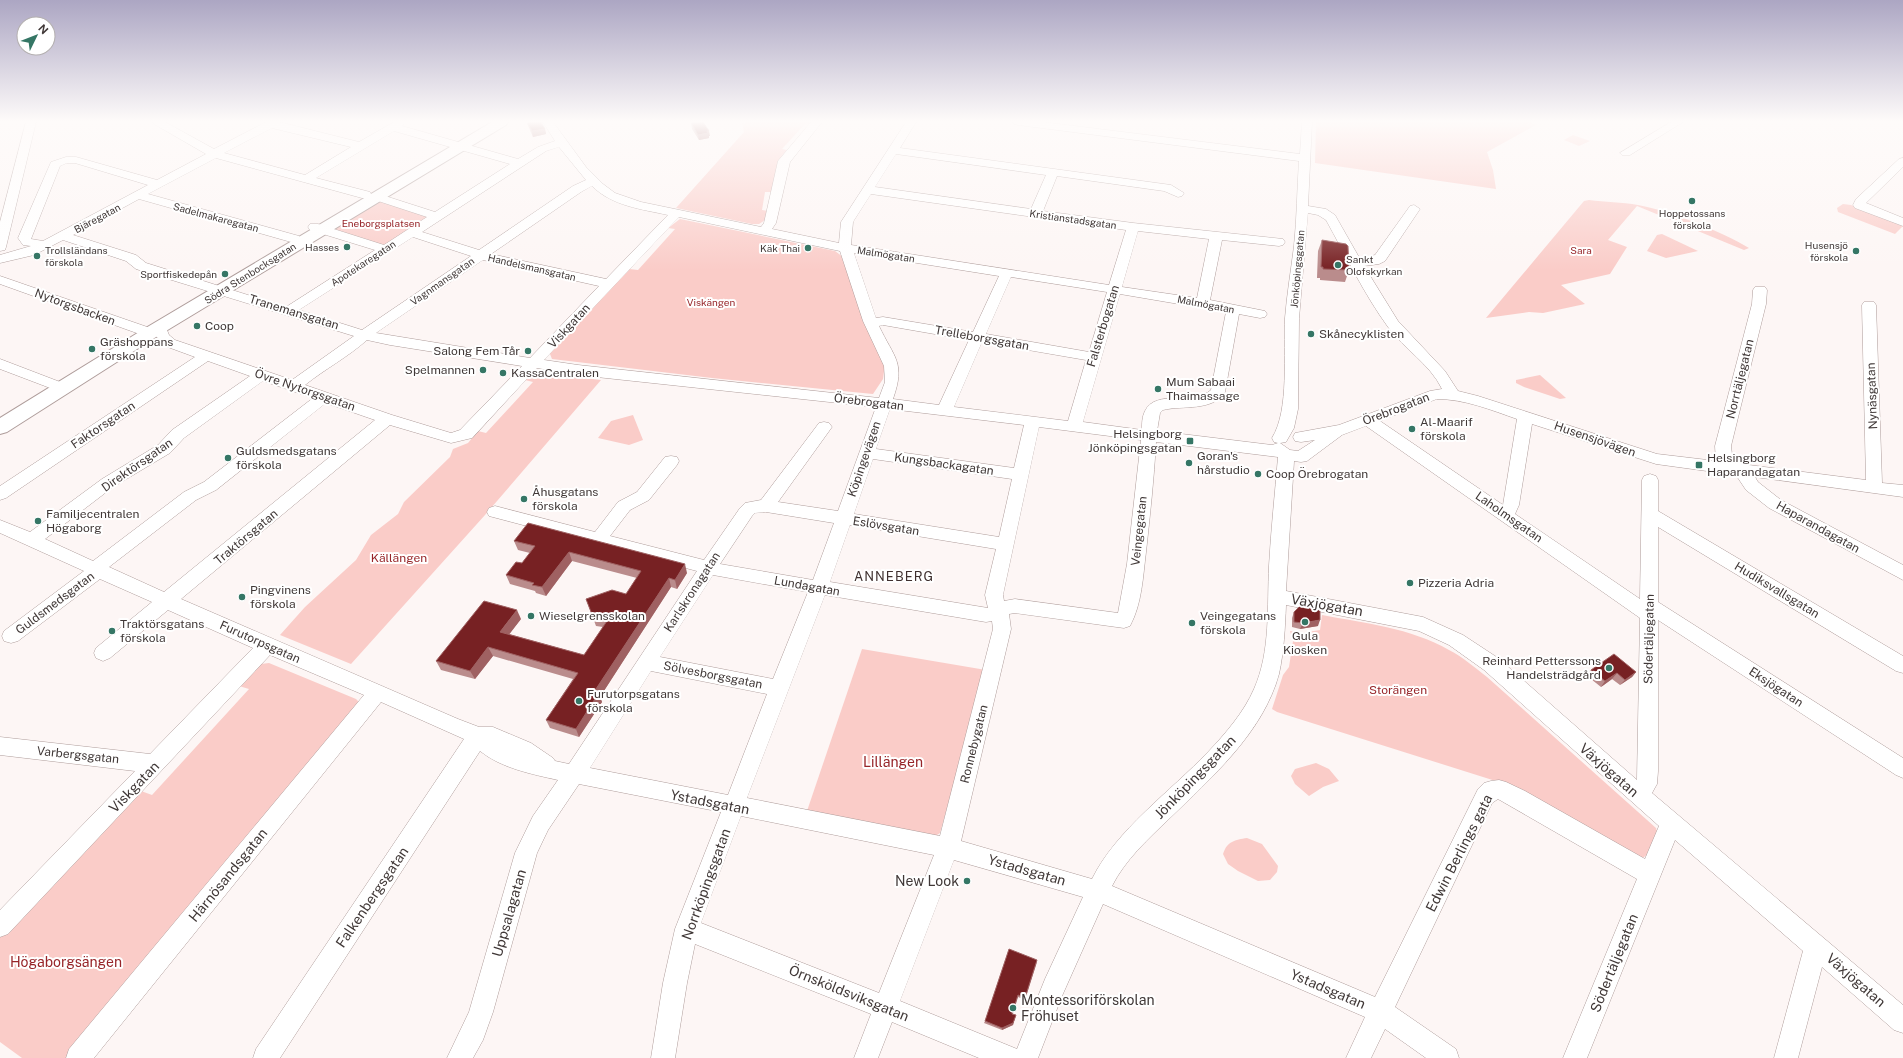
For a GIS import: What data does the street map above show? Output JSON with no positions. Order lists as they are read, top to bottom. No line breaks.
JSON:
{"streets":{"main road":["Södra Stenbocksgatan"],"street":["Sadelmakaregatan","Bjäregatan","Kristianstadsgatan","Malmögatan","Apotekaregatan","Handelsmansgatan","Jönköpingsgatan","Vagnmansgatan","Nytorgsbacken","Tranemansgatan","Viskgatan","Falsterbogatan","Trelleborgsgatan","Norrtäljegatan","Övre Nytorgsgatan","Nynäsgatan","Örebrogatan","Faktorsgatan","Husensjövägen","Köpingevägen","Kungsbackagatan","Direktörsgatan","Laholmsgatan","Eslövsgatan","Haparandagatan","Veingegatan","Traktörsgatan","Lundagatan","Hudiksvallsgatan","Karlskronagatan","Guldsmedsgatan","Växjögatan","Södertäljegatan","Furutorpsgatan","Sölvesborgsgatan","Eksjögatan","Ronnebygatan","Varbergsgatan","Ystadsgatan","Edwin Berlings gata","Härnösandsgatan","Norrköpingsgatan","Falkenbergsgatan","Uppsalagatan","Örnsköldsviksgatan"]},"crossings":[["Sadelmakaregatan","Bjäregatan"],["Sadelmakaregatan","Södra Stenbocksgatan"],["Bjäregatan","Tranemansgatan"],["Kristianstadsgatan","Falsterbogatan"],["Kristianstadsgatan","Köpingevägen"],["Malmögatan","Vagnmansgatan"],["Malmögatan","Viskgatan"],["Malmögatan","Falsterbogatan"],["Malmögatan","Köpingevägen"],["Malmögatan","Veingegatan"],["Apotekaregatan","Handelsmansgatan"],["Apotekaregatan","Tranemansgatan"],["Handelsmansgatan","Vagnmansgatan"],["Handelsmansgatan","Viskgatan"],["Jönköpingsgatan","Örebrogatan"],["Jönköpingsgatan","Växjögatan"],["Jönköpingsgatan","Ystadsgatan"],["Södra Stenbocksgatan","Nytorgsbacken"],["Södra Stenbocksgatan","Tranemansgatan"],["Södra Stenbocksgatan","Övre Nytorgsgatan"],["Vagnmansgatan","Tranemansgatan"],["Vagnmansgatan","Övre Nytorgsgatan"],["Nytorgsbacken","Övre Nytorgsgatan"],["Tranemansgatan","Viskgatan"],["Tranemansgatan","Örebrogatan"],["Viskgatan","Övre Nytorgsgatan"],["Viskgatan","Örebrogatan"],["Viskgatan","Furutorpsgatan"],["Viskgatan","Varbergsgatan"],["Falsterbogatan","Trelleborgsgatan"],["Falsterbogatan","Örebrogatan"],["Trelleborgsgatan","Köpingevägen"],["Norrtäljegatan","Husensjövägen"],["Norrtäljegatan","Haparandagatan"],["Övre Nytorgsgatan","Faktorsgatan"],["Övre Nytorgsgatan","Direktörsgatan"],["Övre Nytorgsgatan","Traktörsgatan"],["Övre Nytorgsgatan","Guldsmedsgatan"],["Nynäsgatan","Husensjövägen"],["Örebrogatan","Husensjövägen"],["Örebrogatan","Köpingevägen"],["Örebrogatan","Laholmsgatan"],["Örebrogatan","Veingegatan"],["Örebrogatan","Ronnebygatan"],["Husensjövägen","Haparandagatan"],["Köpingevägen","Kungsbackagatan"],["Köpingevägen","Eslövsgatan"],["Köpingevägen","Lundagatan"],["Köpingevägen","Sölvesborgsgatan"],["Köpingevägen","Ystadsgatan"],["Köpingevägen","Norrköpingsgatan"],["Kungsbackagatan","Ronnebygatan"],["Direktörsgatan","Furutorpsgatan"],["Laholmsgatan","Södertäljegatan"],["Laholmsgatan","Eksjögatan"],["Eslövsgatan","Karlskronagatan"],["Eslövsgatan","Ronnebygatan"],["Veingegatan","Lundagatan"],["Traktörsgatan","Furutorpsgatan"],["Lundagatan","Karlskronagatan"],["Lundagatan","Ronnebygatan"],["Hudiksvallsgatan","Södertäljegatan"],["Karlskronagatan","Furutorpsgatan"],["Karlskronagatan","Sölvesborgsgatan"],["Karlskronagatan","Ystadsgatan"],["Karlskronagatan","Uppsalagatan"],["Guldsmedsgatan","Furutorpsgatan"],["Växjögatan","Södertäljegatan"],["Södertäljegatan","Eksjögatan"],["Södertäljegatan","Edwin Berlings gata"],["Furutorpsgatan","Ystadsgatan"],["Furutorpsgatan","Härnösandsgatan"],["Furutorpsgatan","Falkenbergsgatan"],["Furutorpsgatan","Uppsalagatan"],["Ronnebygatan","Ystadsgatan"],["Ronnebygatan","Örnsköldsviksgatan"],["Ystadsgatan","Edwin Berlings gata"],["Ystadsgatan","Norrköpingsgatan"],["Ystadsgatan","Uppsalagatan"],["Norrköpingsgatan","Örnsköldsviksgatan"]],"districts":["ANNEBERG"],"parks":["Eneborgsplatsen","Sara","Viskängen","Källängen","Storängen","Lillängen","Högaborgsängen"],"places":{"other":["Hoppetossans förskola","Hasses","Käk Thai","Husensjö förskola","Trollsländans förskola","Sankt Olofskyrkan","Sportfiskedepån","Coop","Skånecyklisten","Gräshoppans förskola","Salong Fem Tår","Spelmannen","KassaCentralen","Mum Sabaai Thaimassage","Al-Maarif förskola","Guldsmedsgatans förskola","Goran's hårstudio","Coop Örebrogatan","Åhusgatans förskola","Familjecentralen Högaborg","Pizzeria Adria","Pingvinens förskola","Wieselgrensskolan","Gula Kiosken","Veingegatans förskola","Traktörsgatans förskola","Reinhard Petterssons Handelsträdgård","Furutorpsgatans förskola","New Look","Montessoriförskolan Fröhuset"],"transit":["Helsingborg Jönköpingsgatan","Helsingborg Haparandagatan"]},"north":"top right"}
